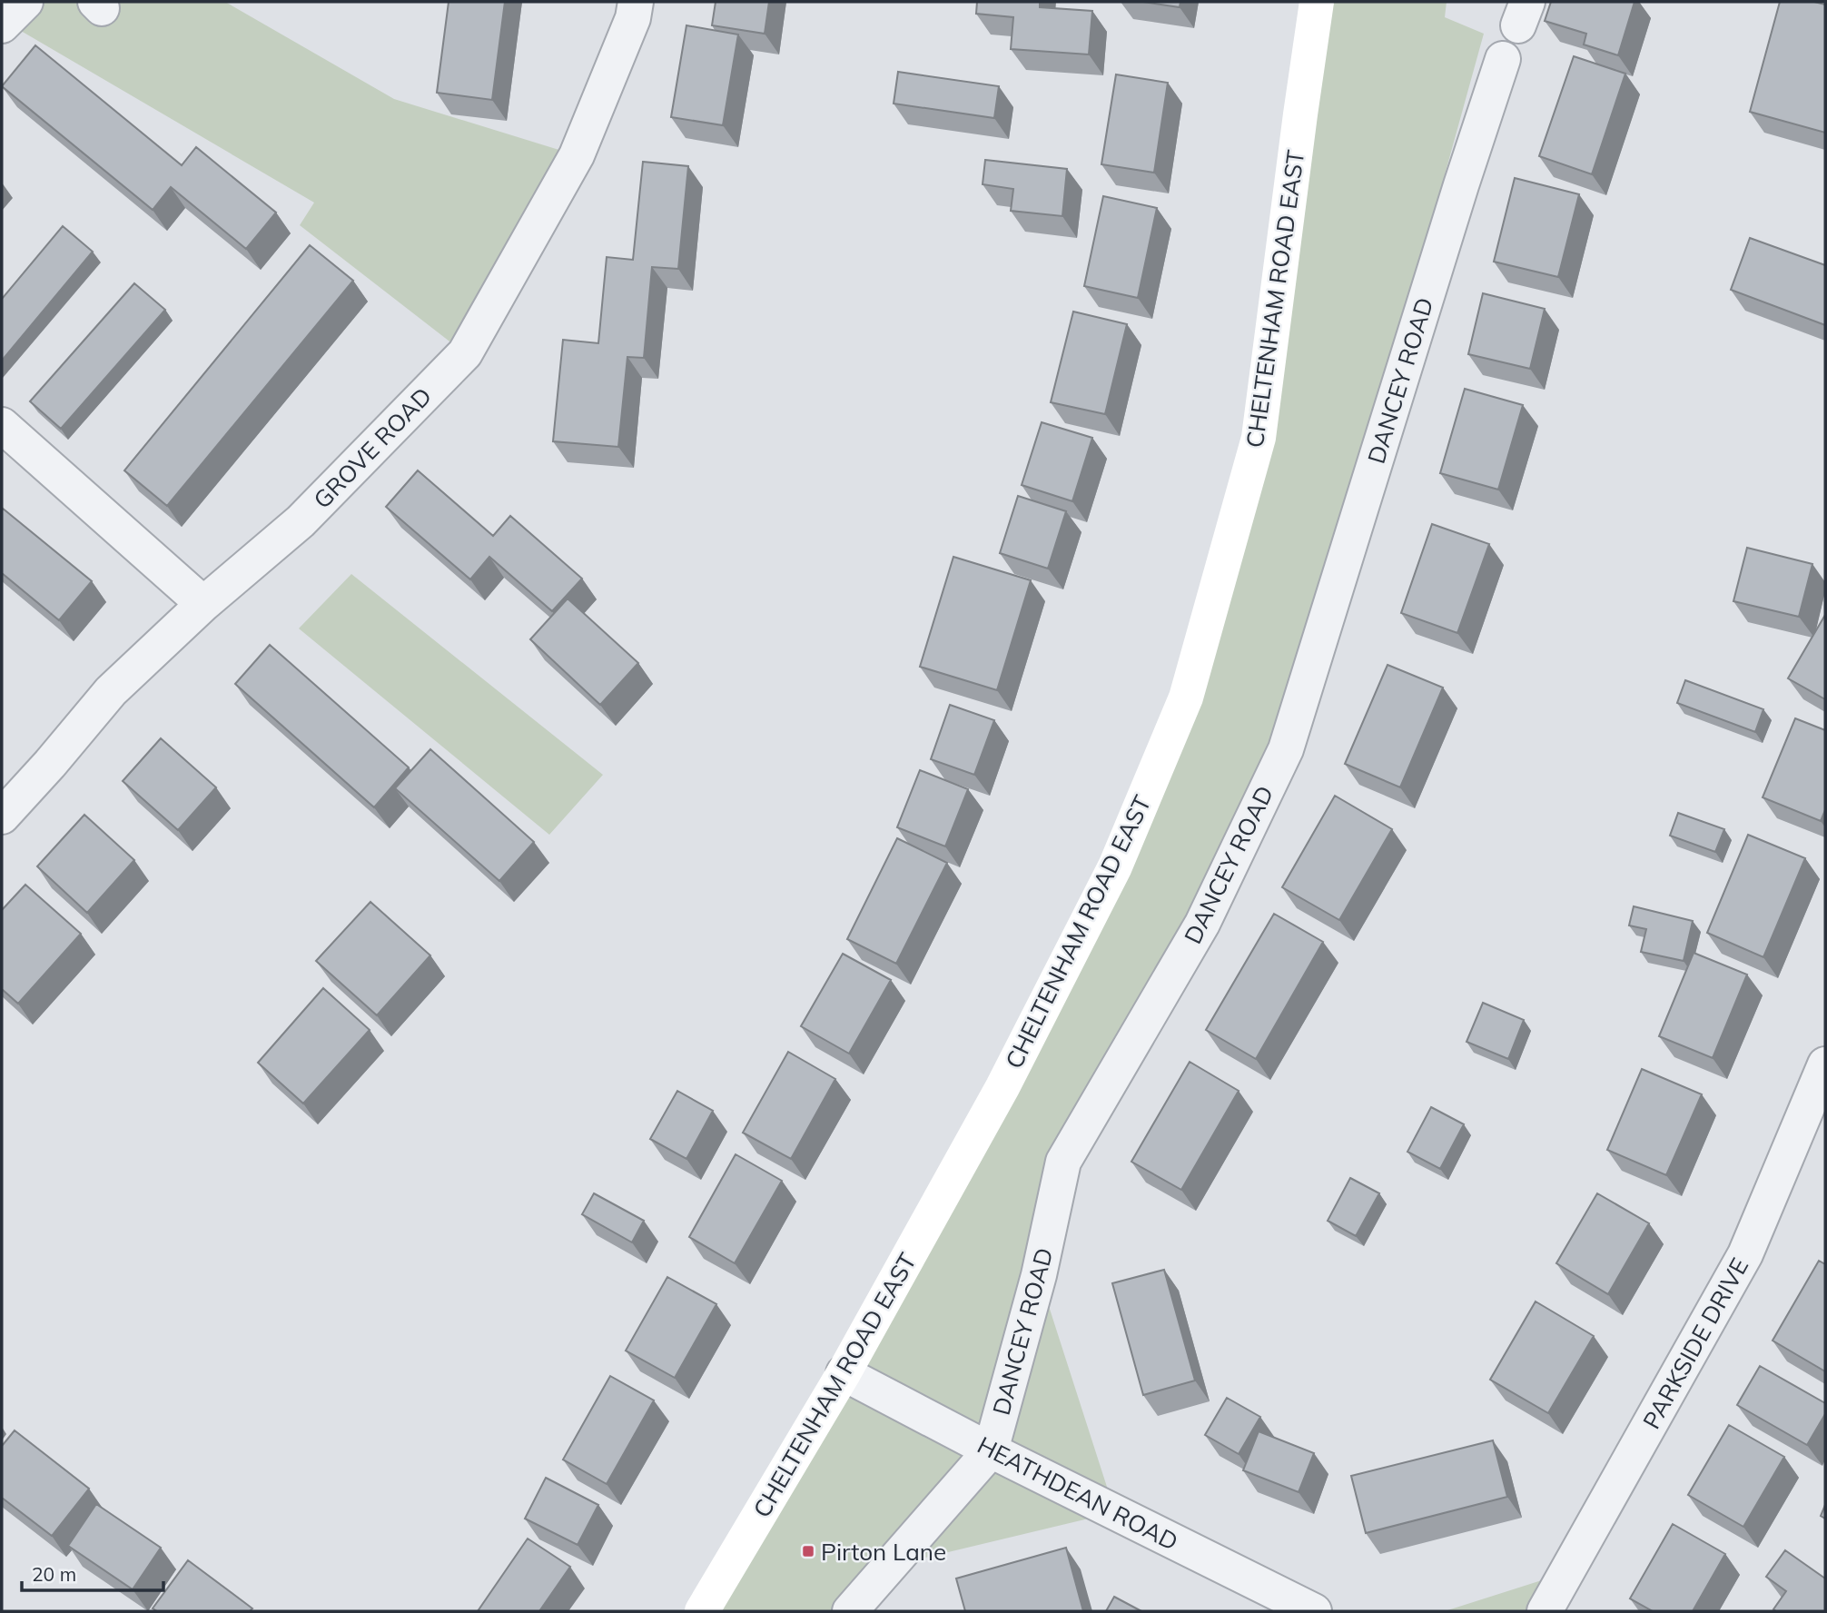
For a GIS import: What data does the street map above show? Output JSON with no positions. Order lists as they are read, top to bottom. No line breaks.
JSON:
{"streets":{"main road":["CHELTENHAM ROAD EAST"],"street":["DANCEY ROAD","GROVE ROAD","PARKSIDE DRIVE","HEATHDEAN ROAD"]},"crossings":[["CHELTENHAM ROAD EAST","HEATHDEAN ROAD"],["DANCEY ROAD","HEATHDEAN ROAD"]],"places":{"transit":["Pirton Lane"]},"scale_bar":"20 m"}
